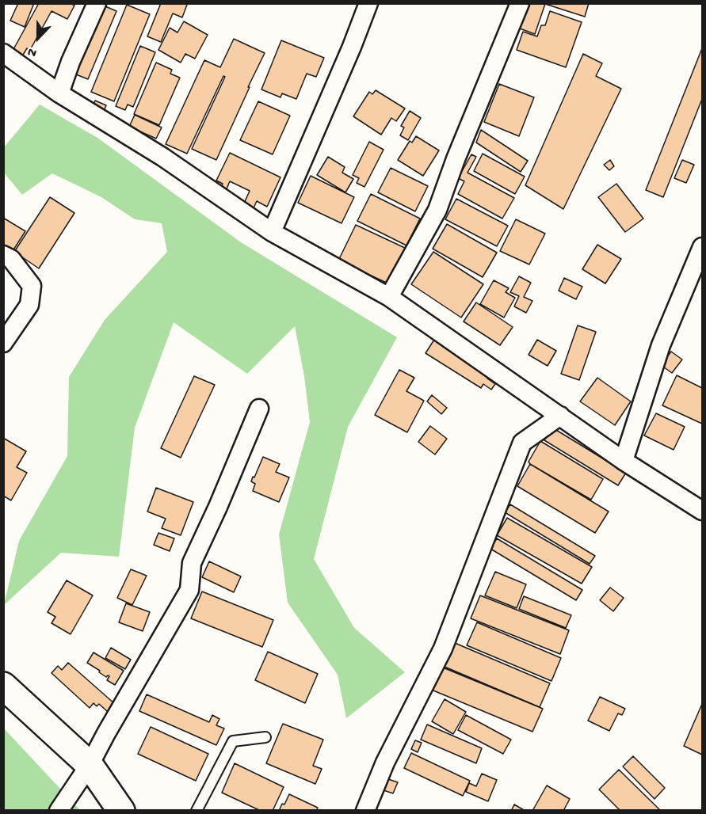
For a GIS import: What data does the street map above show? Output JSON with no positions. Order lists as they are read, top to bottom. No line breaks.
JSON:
{"north":"bottom"}
